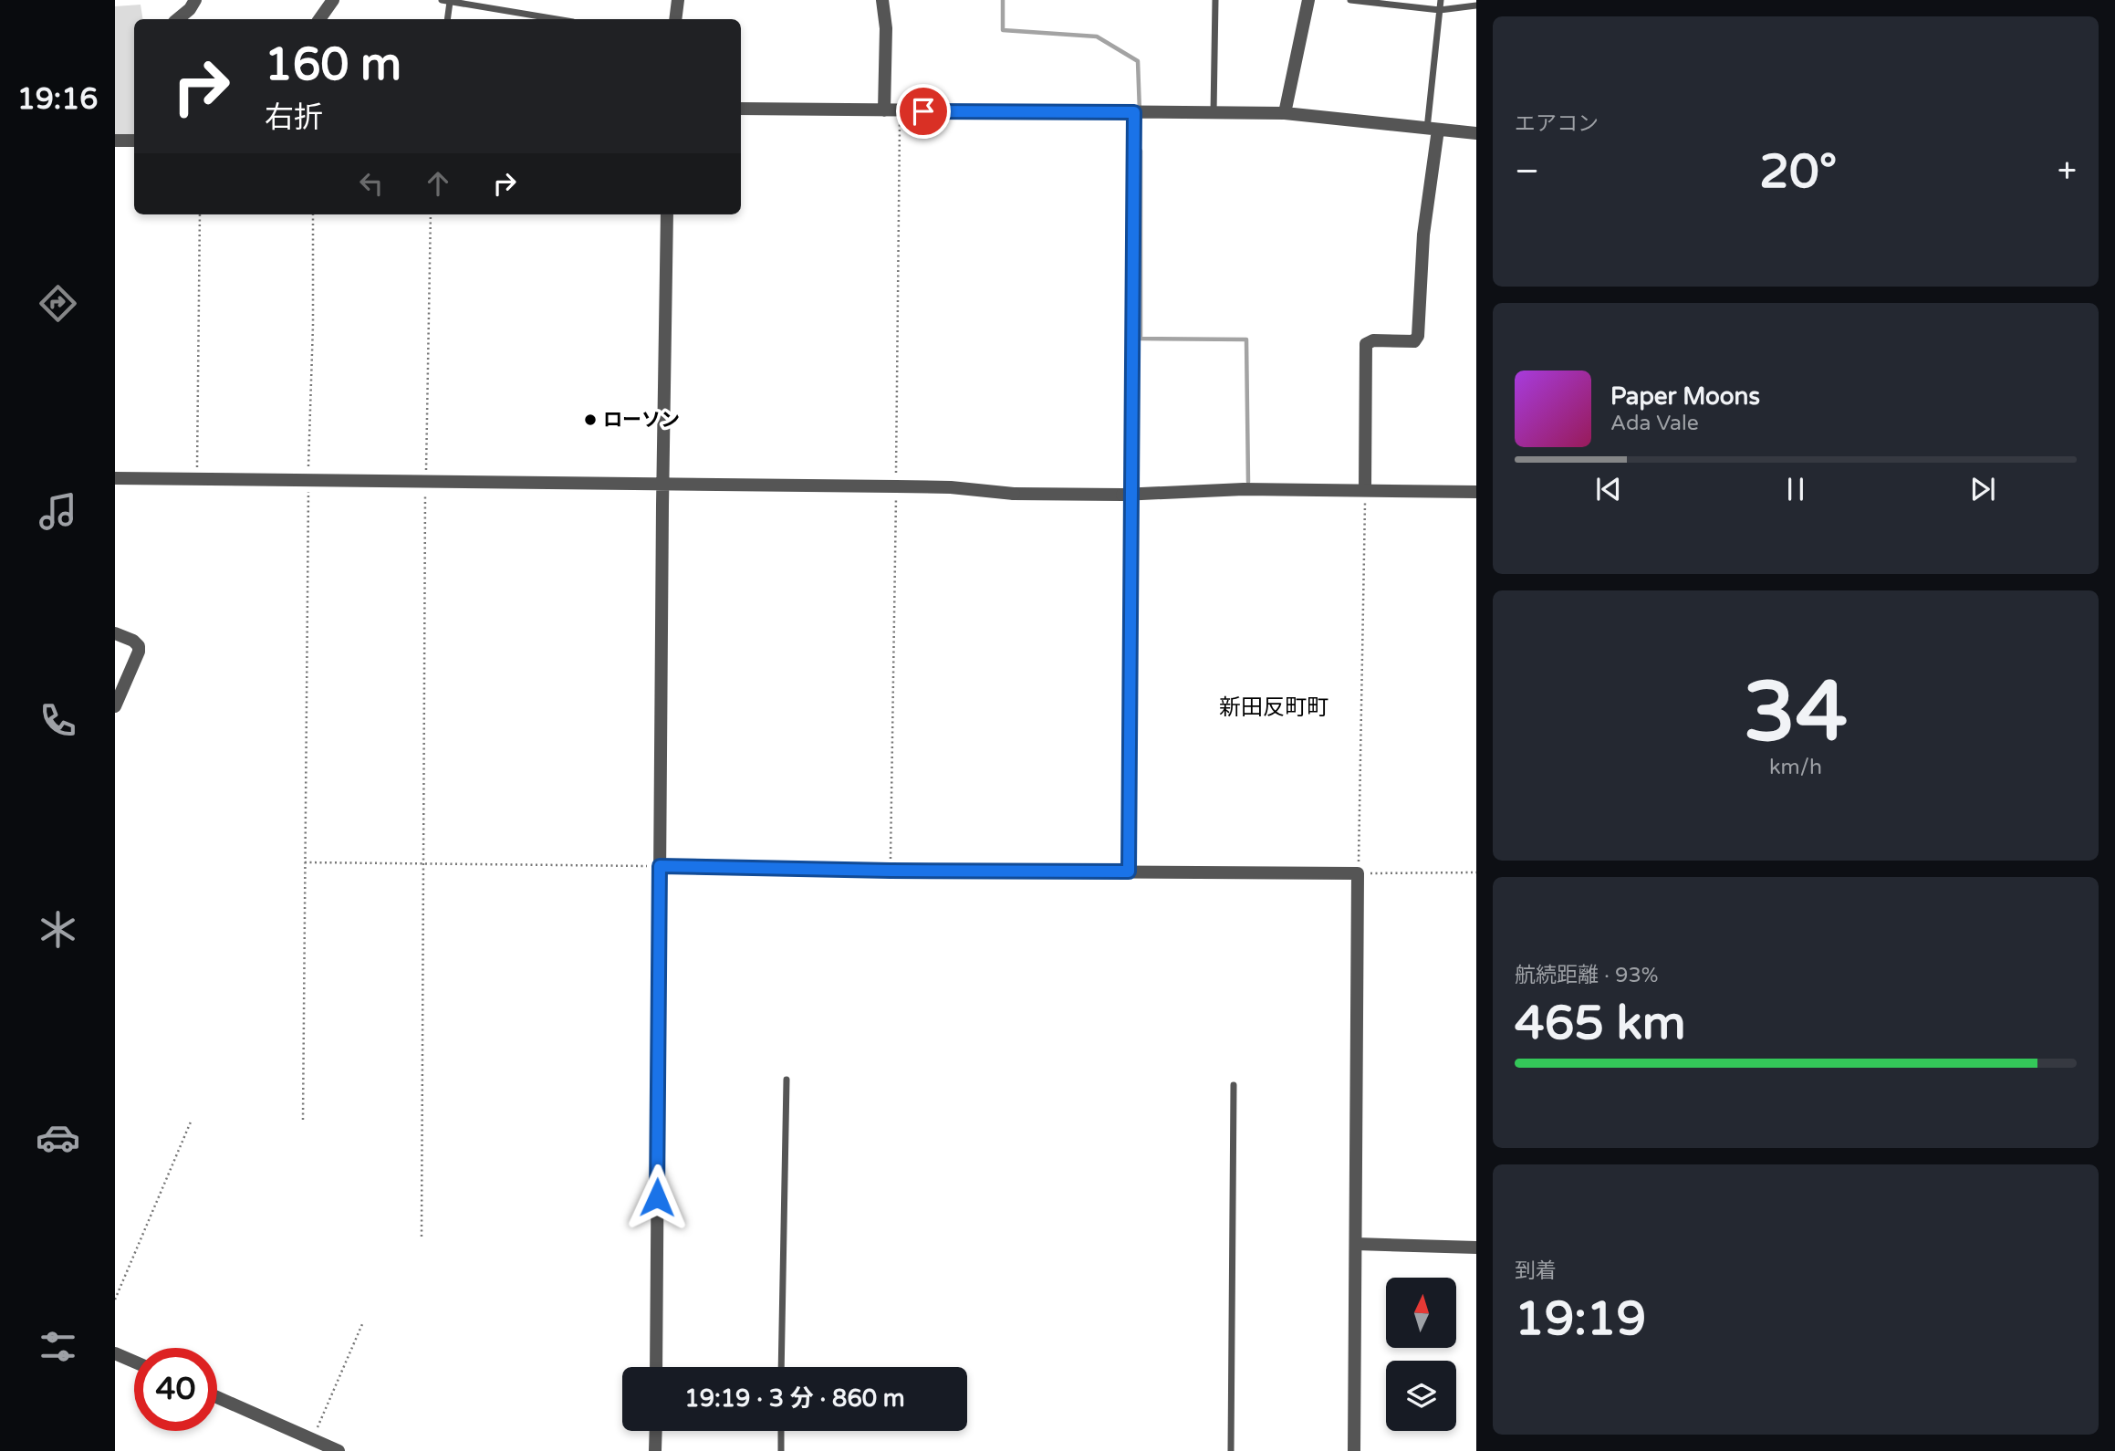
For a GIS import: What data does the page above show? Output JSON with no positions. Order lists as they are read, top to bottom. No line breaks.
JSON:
{"districts":["新田反町町"],"places":["ローソン"],"north":"top","page":{"tabs":"19:16","tile":["エアコン",["34","km/h"],["航続距離 · 93%","465 km"],["到着","19:19"]],"turn":["160 m","右折"],"heat":["−","20°","+"],"song":["Paper Moons","Ada Vale"],"limit":"40","trip":"19:19 · 3 分 · 860 m"}}
